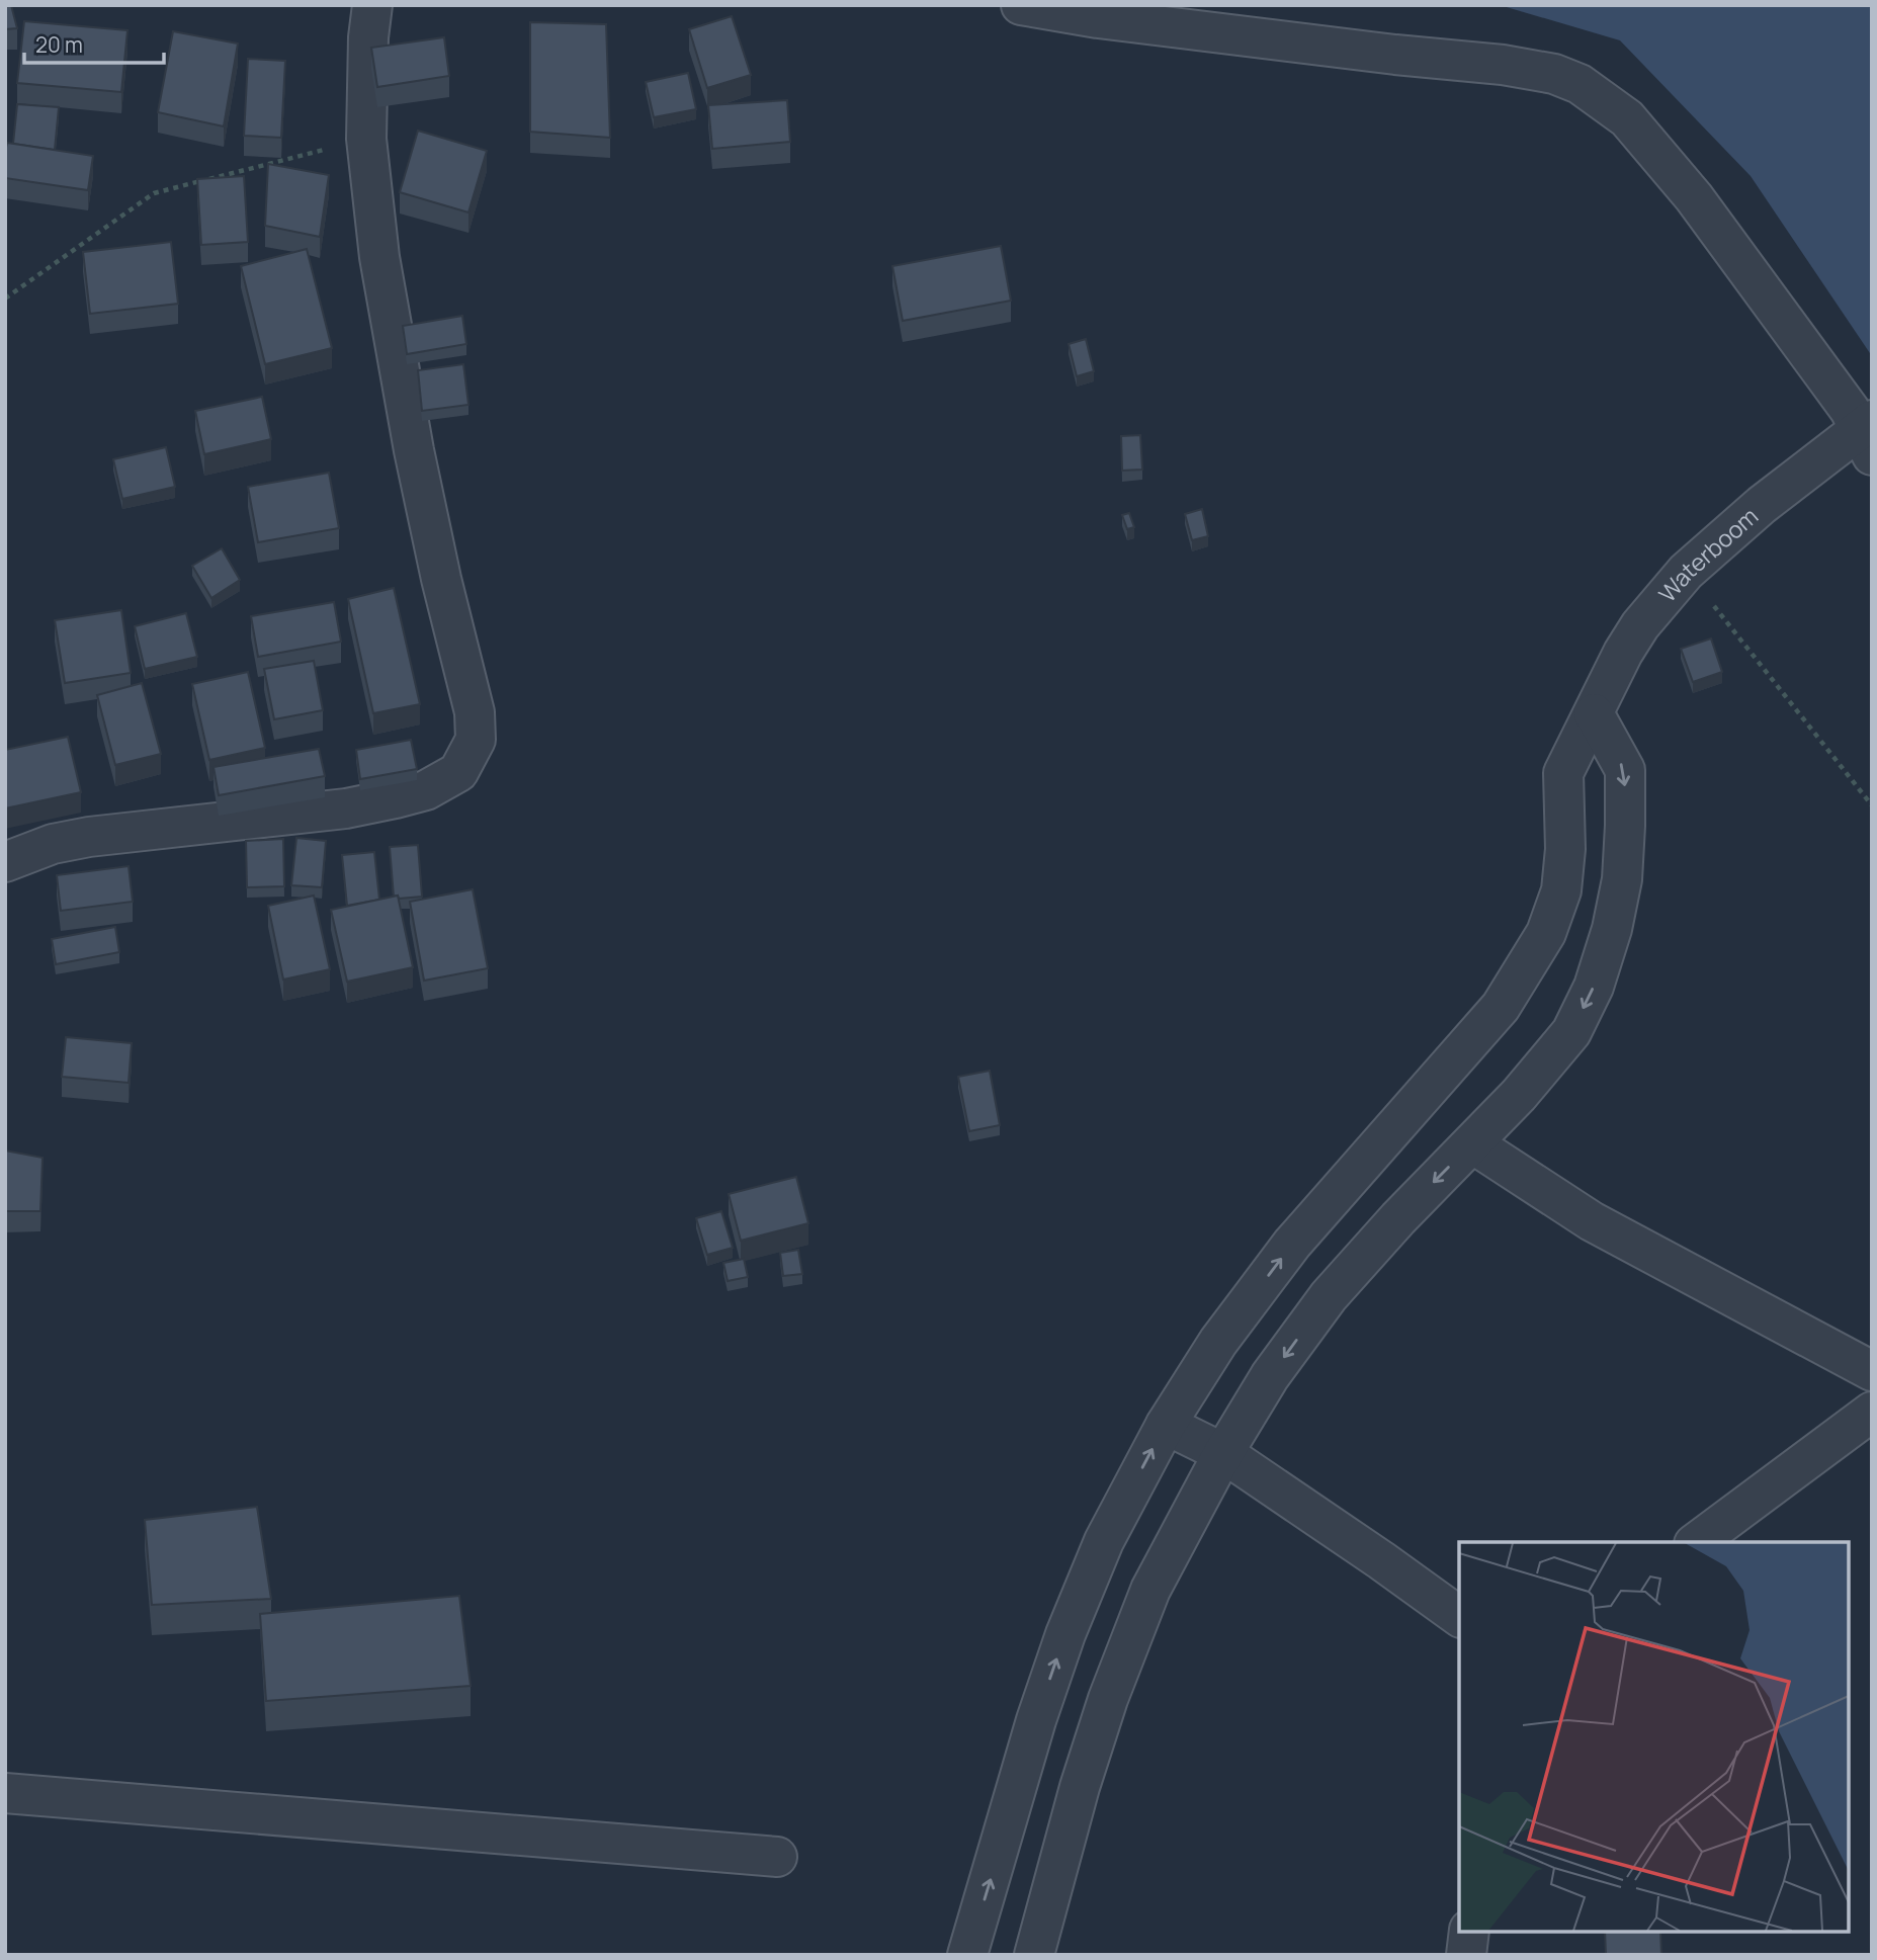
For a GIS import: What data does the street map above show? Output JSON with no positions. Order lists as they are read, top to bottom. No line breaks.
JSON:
{"streets":{"street":["Waterboom"]},"scale_bar":"20 m"}
